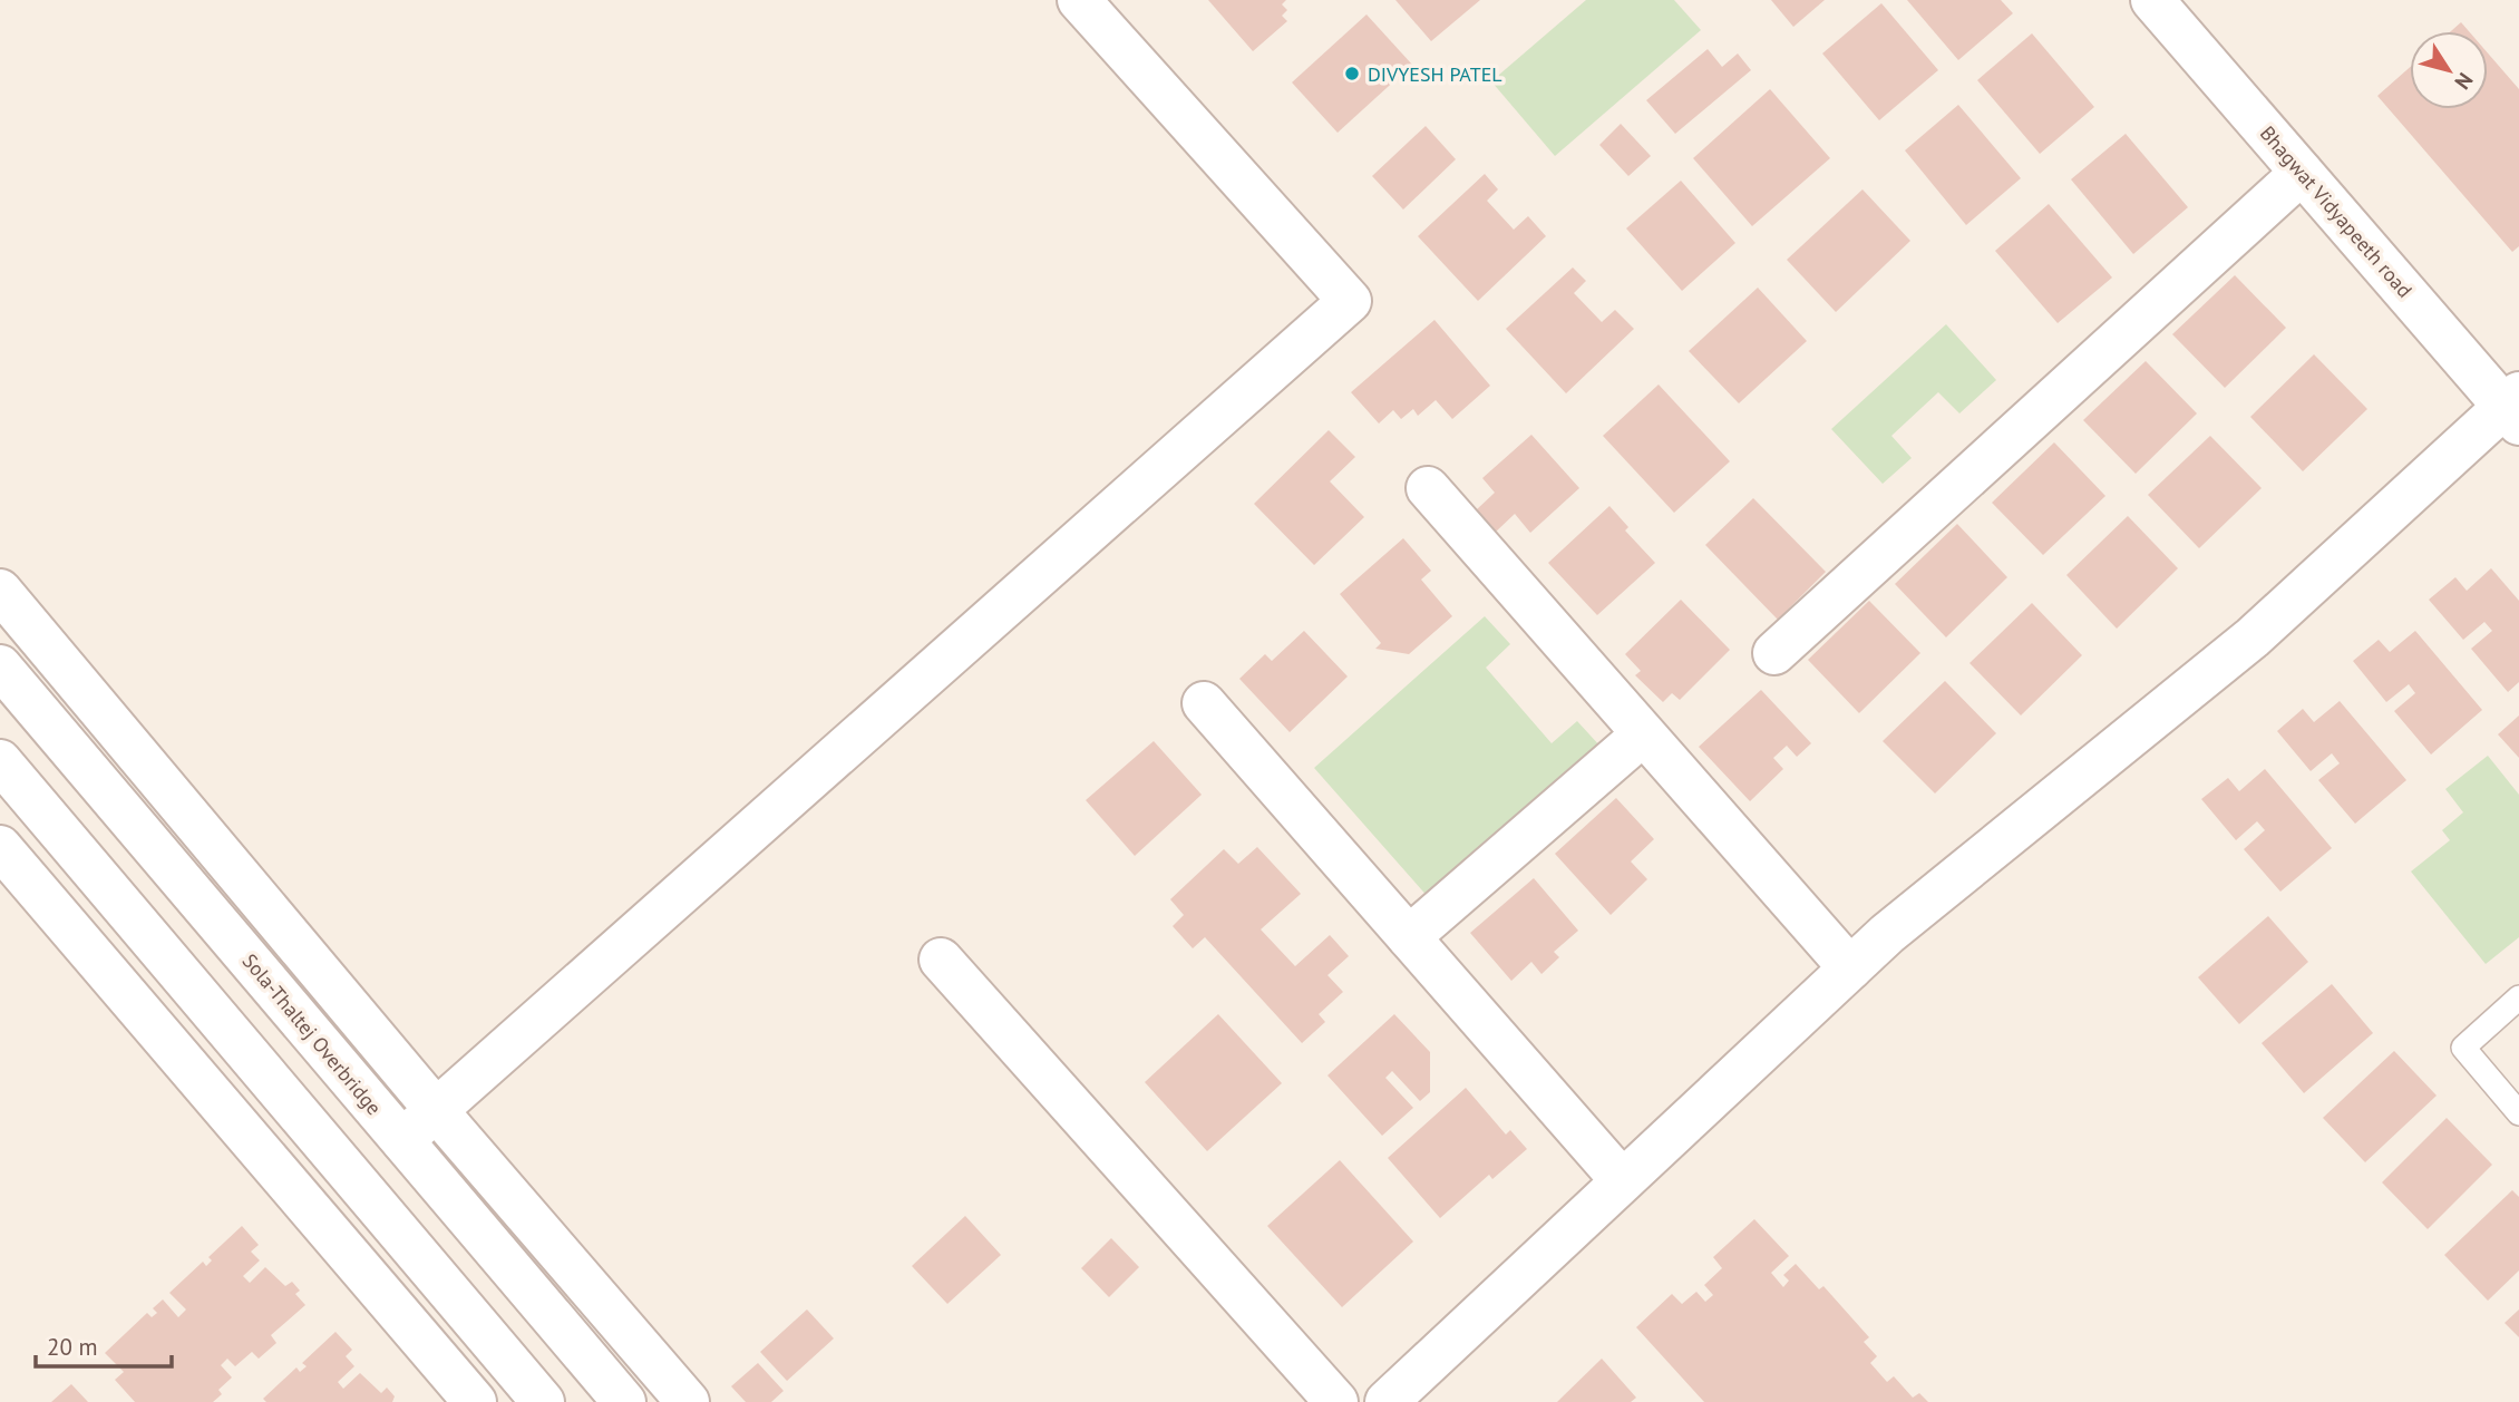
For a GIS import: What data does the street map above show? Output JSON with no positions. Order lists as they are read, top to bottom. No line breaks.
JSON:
{"streets":{"street":["Bhagwat Vidyapeeth road","Sola-Thaltej Overbridge"]},"places":["DIVYESH PATEL"],"scale_bar":"20 m","north":"bottom right"}
